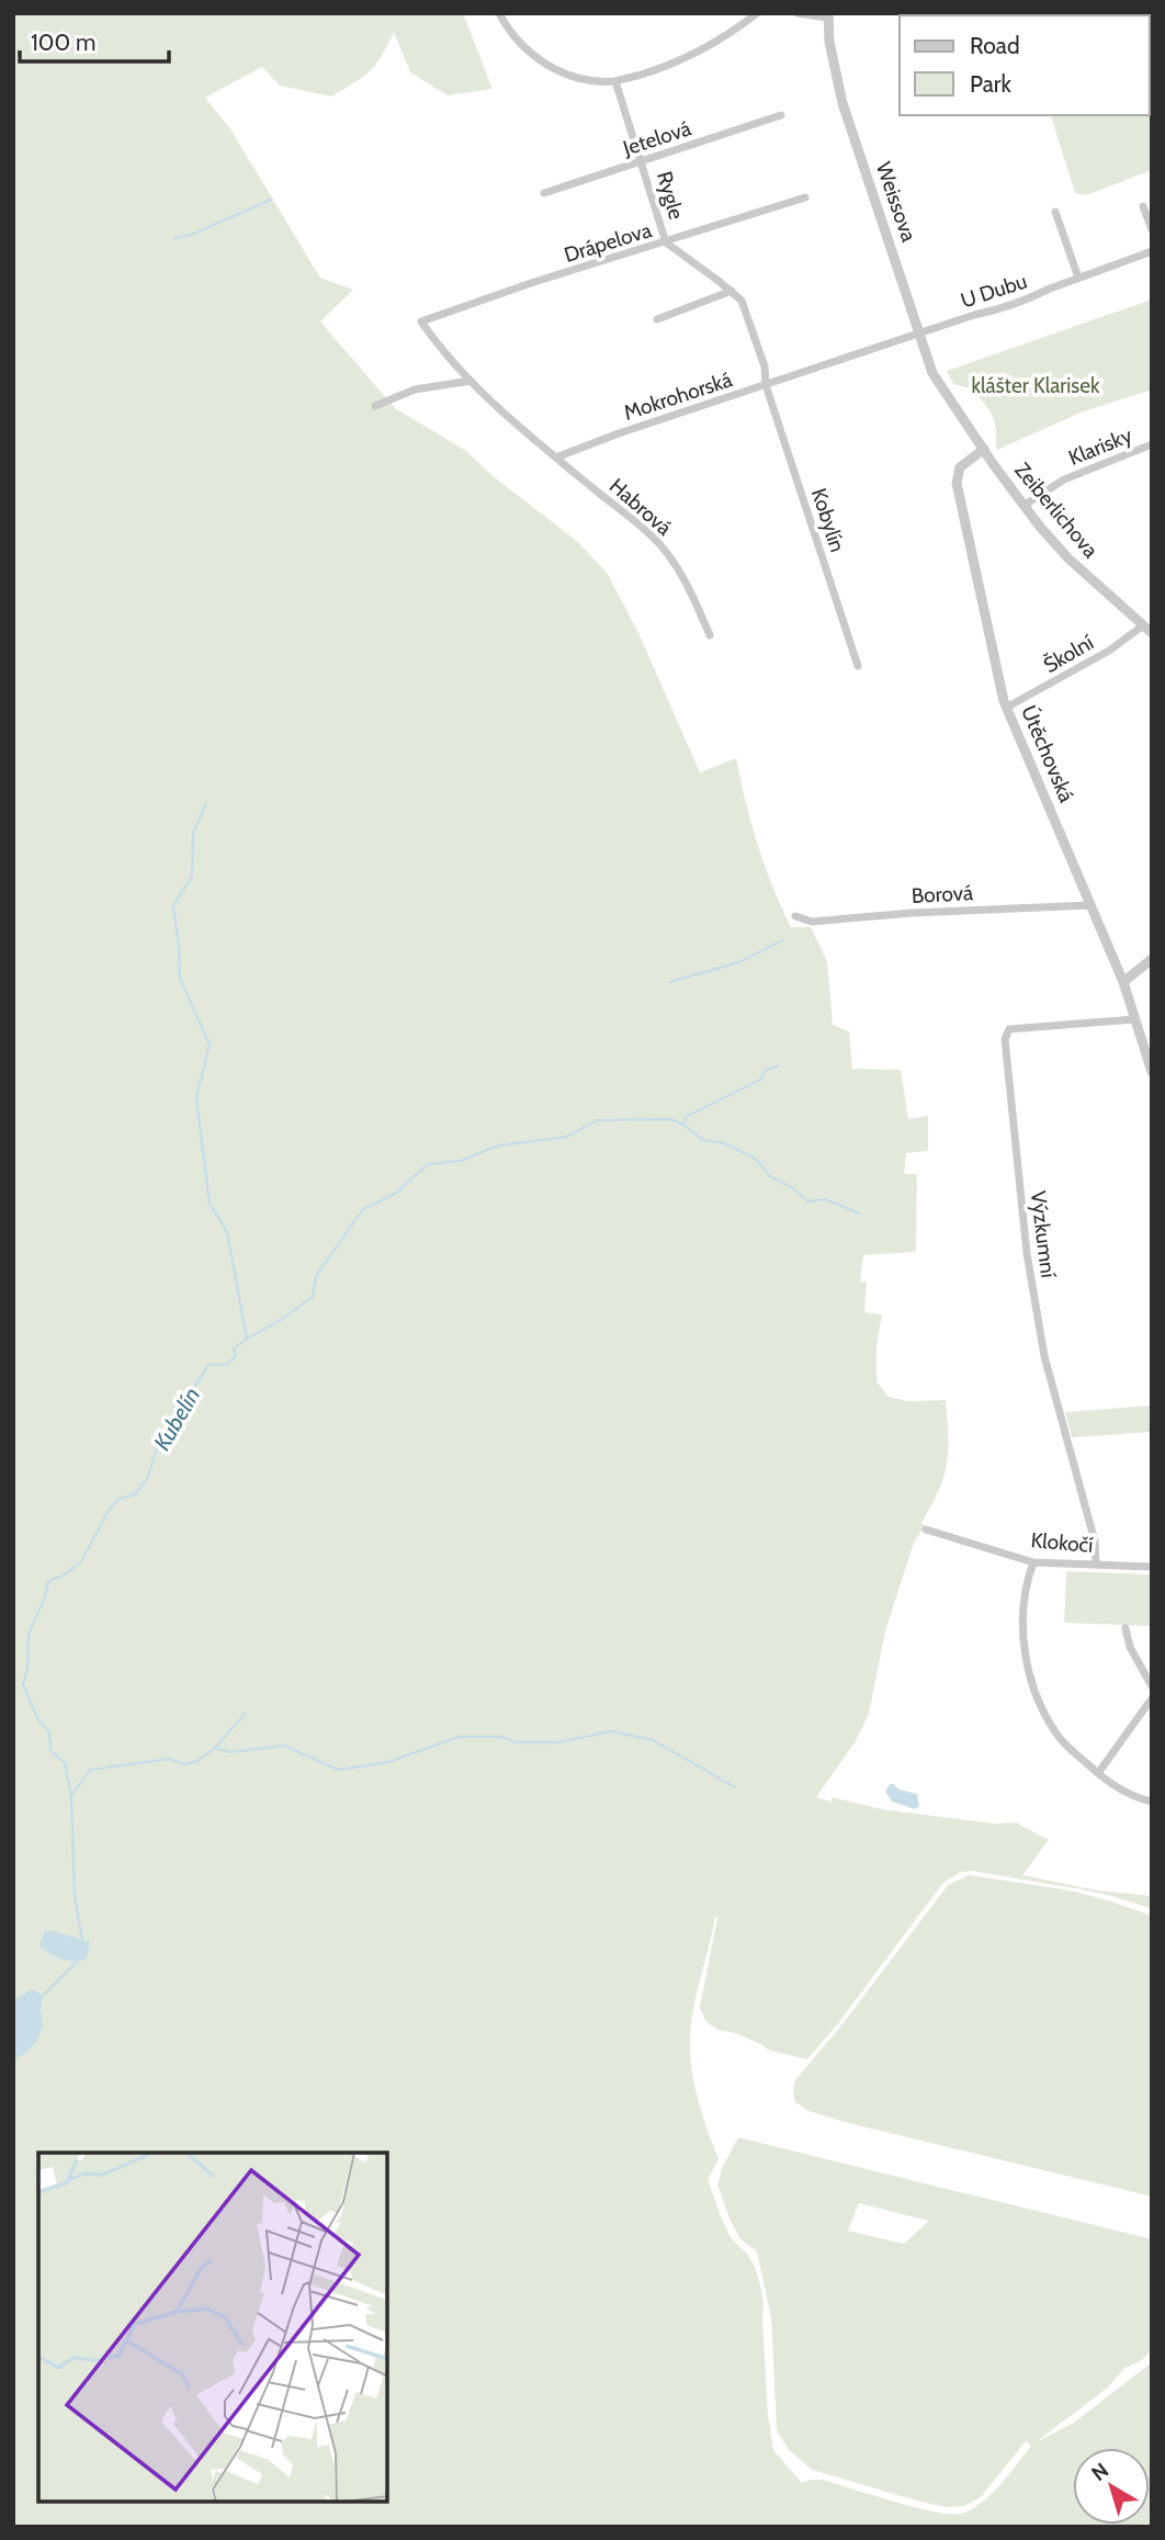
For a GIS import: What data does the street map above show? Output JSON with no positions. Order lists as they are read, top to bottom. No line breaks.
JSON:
{"streets":{"street":["Jetelová","Rygle","Weissova","Drápelova","U Dubu","Mokrohorská","Klarisky","Habrová","Zeiberlichova","Kobylín","Školní","Útěchovská","Borová","Výzkumní","Klokočí"]},"crossings":[["Jetelová","Rygle"],["Rygle","Drápelova"],["Rygle","Mokrohorská"],["Rygle","Kobylín"],["Weissova","U Dubu"],["Weissova","Mokrohorská"],["Weissova","Zeiberlichova"],["U Dubu","Mokrohorská"],["Mokrohorská","Habrová"],["Mokrohorská","Kobylín"],["Klarisky","Zeiberlichova"],["Zeiberlichova","Školní"],["Zeiberlichova","Útěchovská"],["Školní","Útěchovská"],["Útěchovská","Borová"],["Útěchovská","Výzkumní"],["Výzkumní","Klokočí"]],"water":["Kubelín"],"parks":["klášter Klarisek"],"legend":["Road","Park"],"scale_bar":"100 m","north":"top left"}
